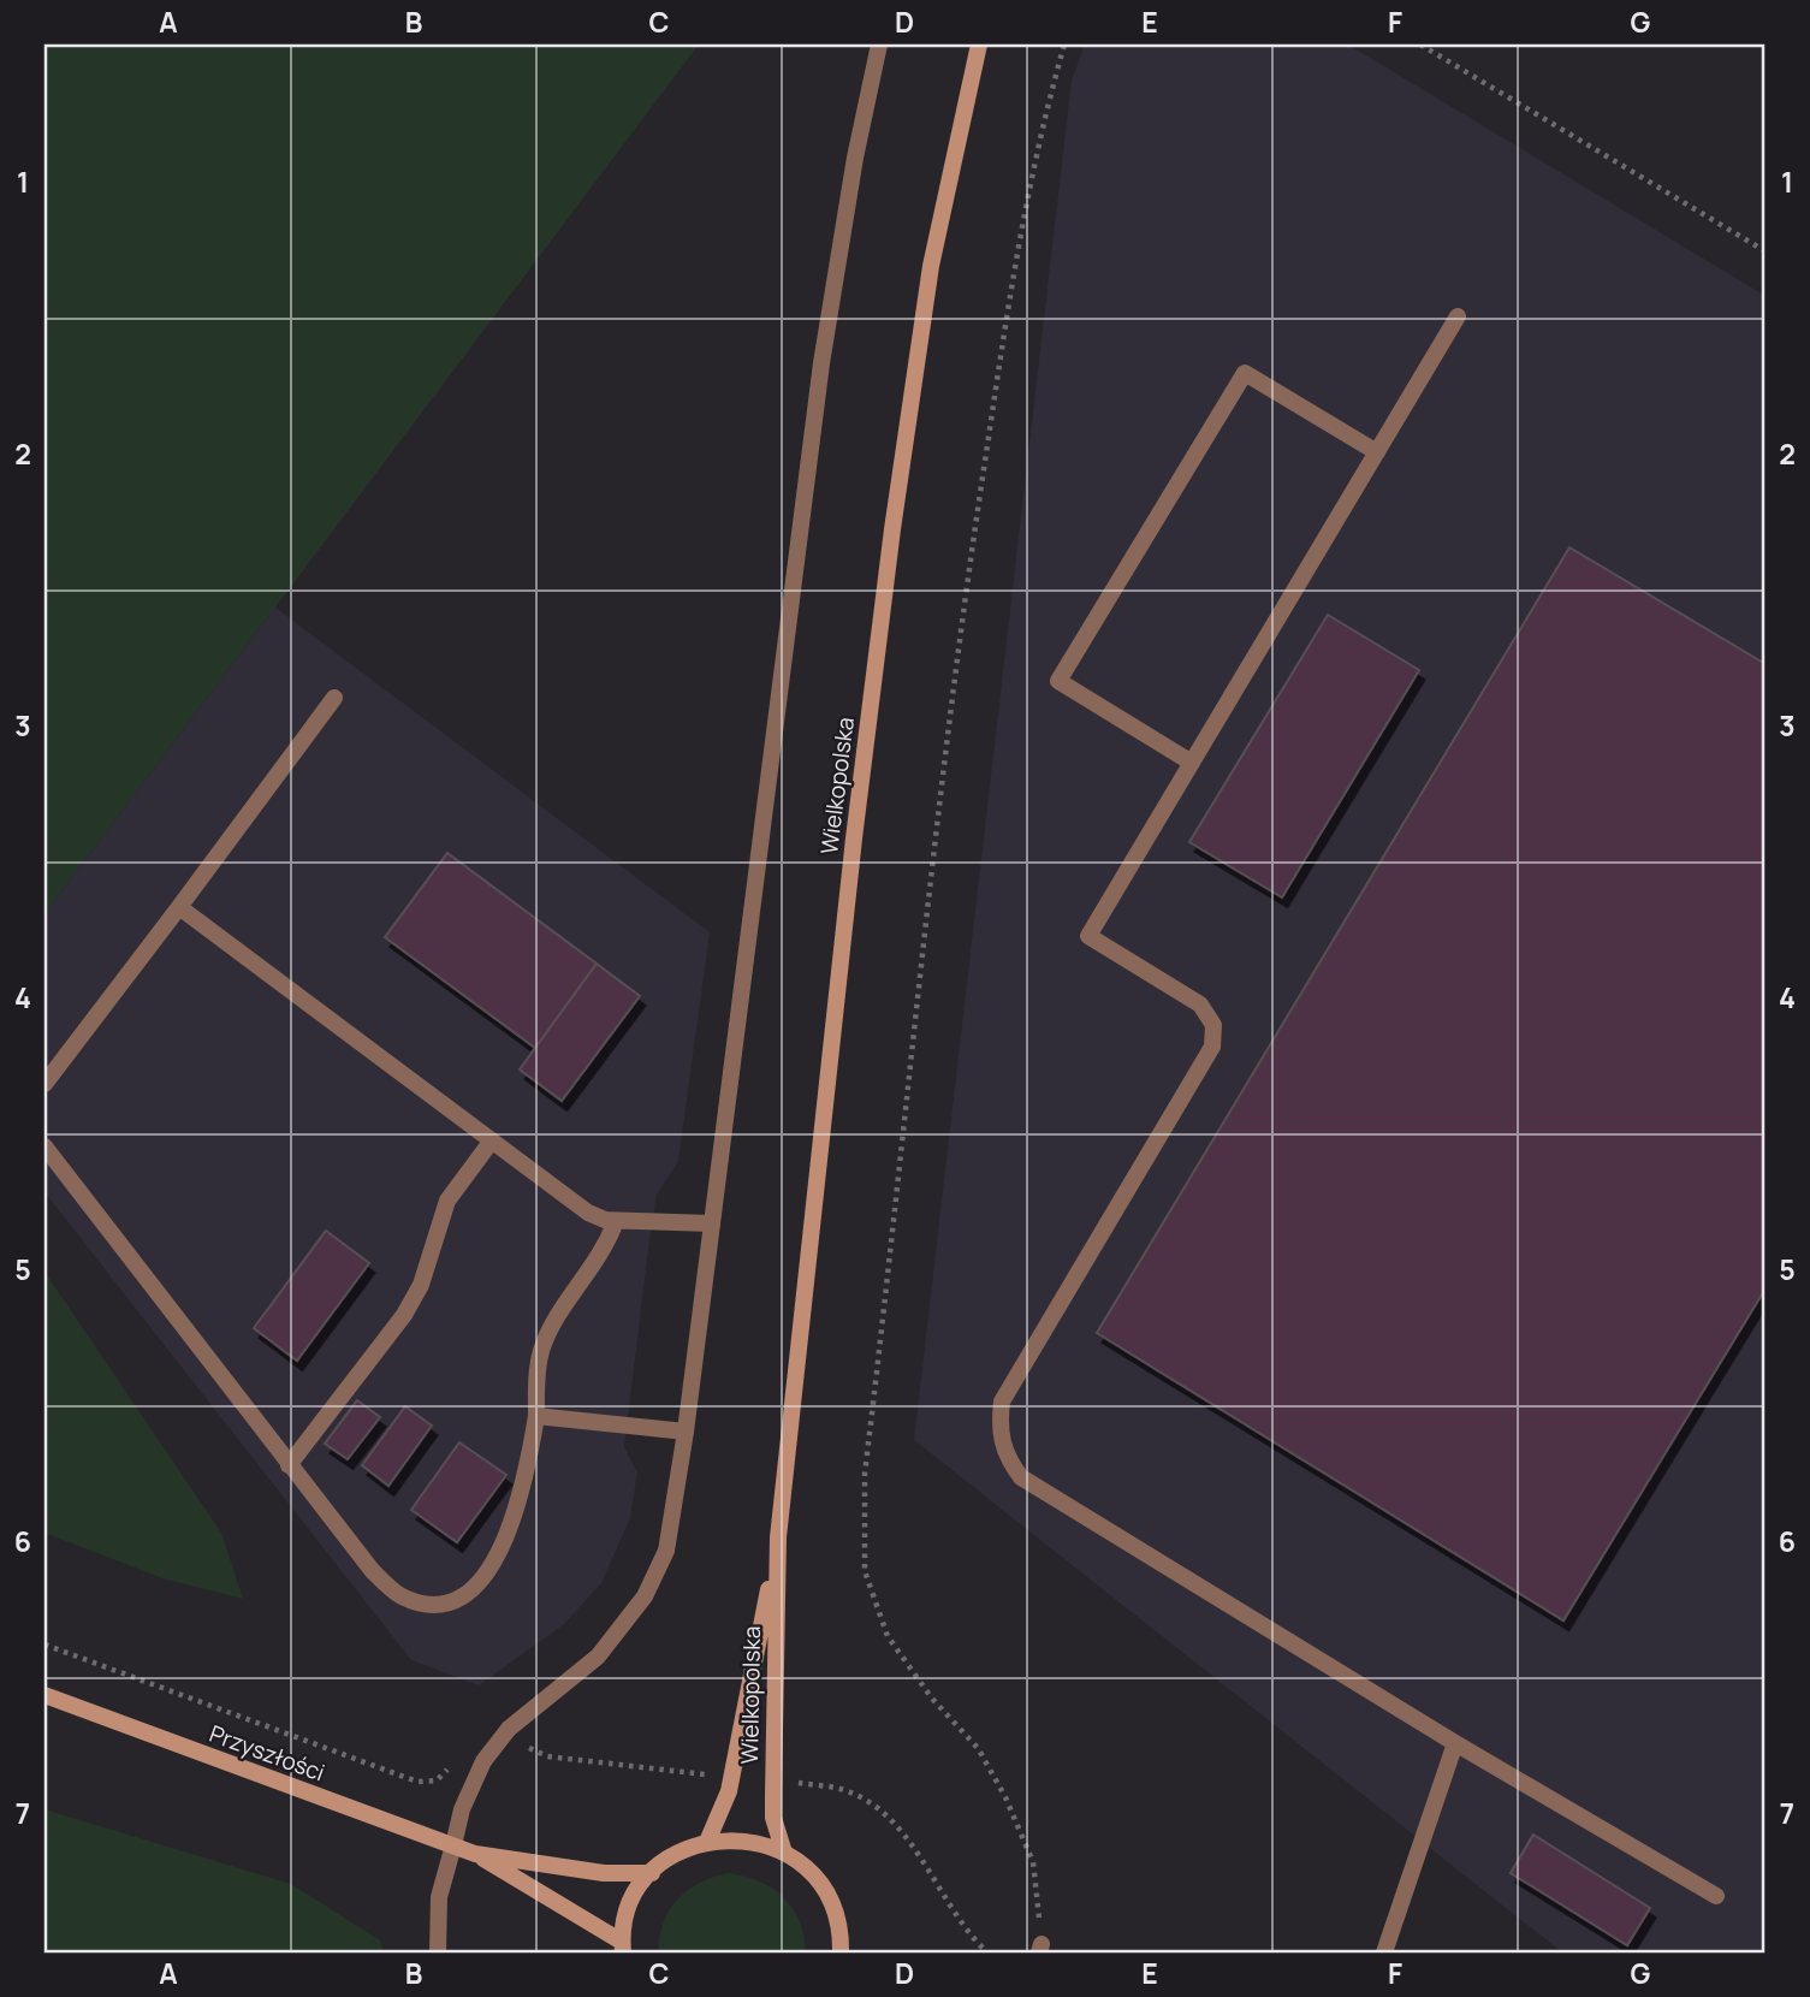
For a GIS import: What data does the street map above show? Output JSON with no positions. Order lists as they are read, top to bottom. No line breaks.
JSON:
{"streets":{"main road":["Wielkopolska","Przyszłości"]},"grid":{"columns":["A","B","C","D","E","F","G"],"rows":["1","2","3","4","5","6","7"]}}
